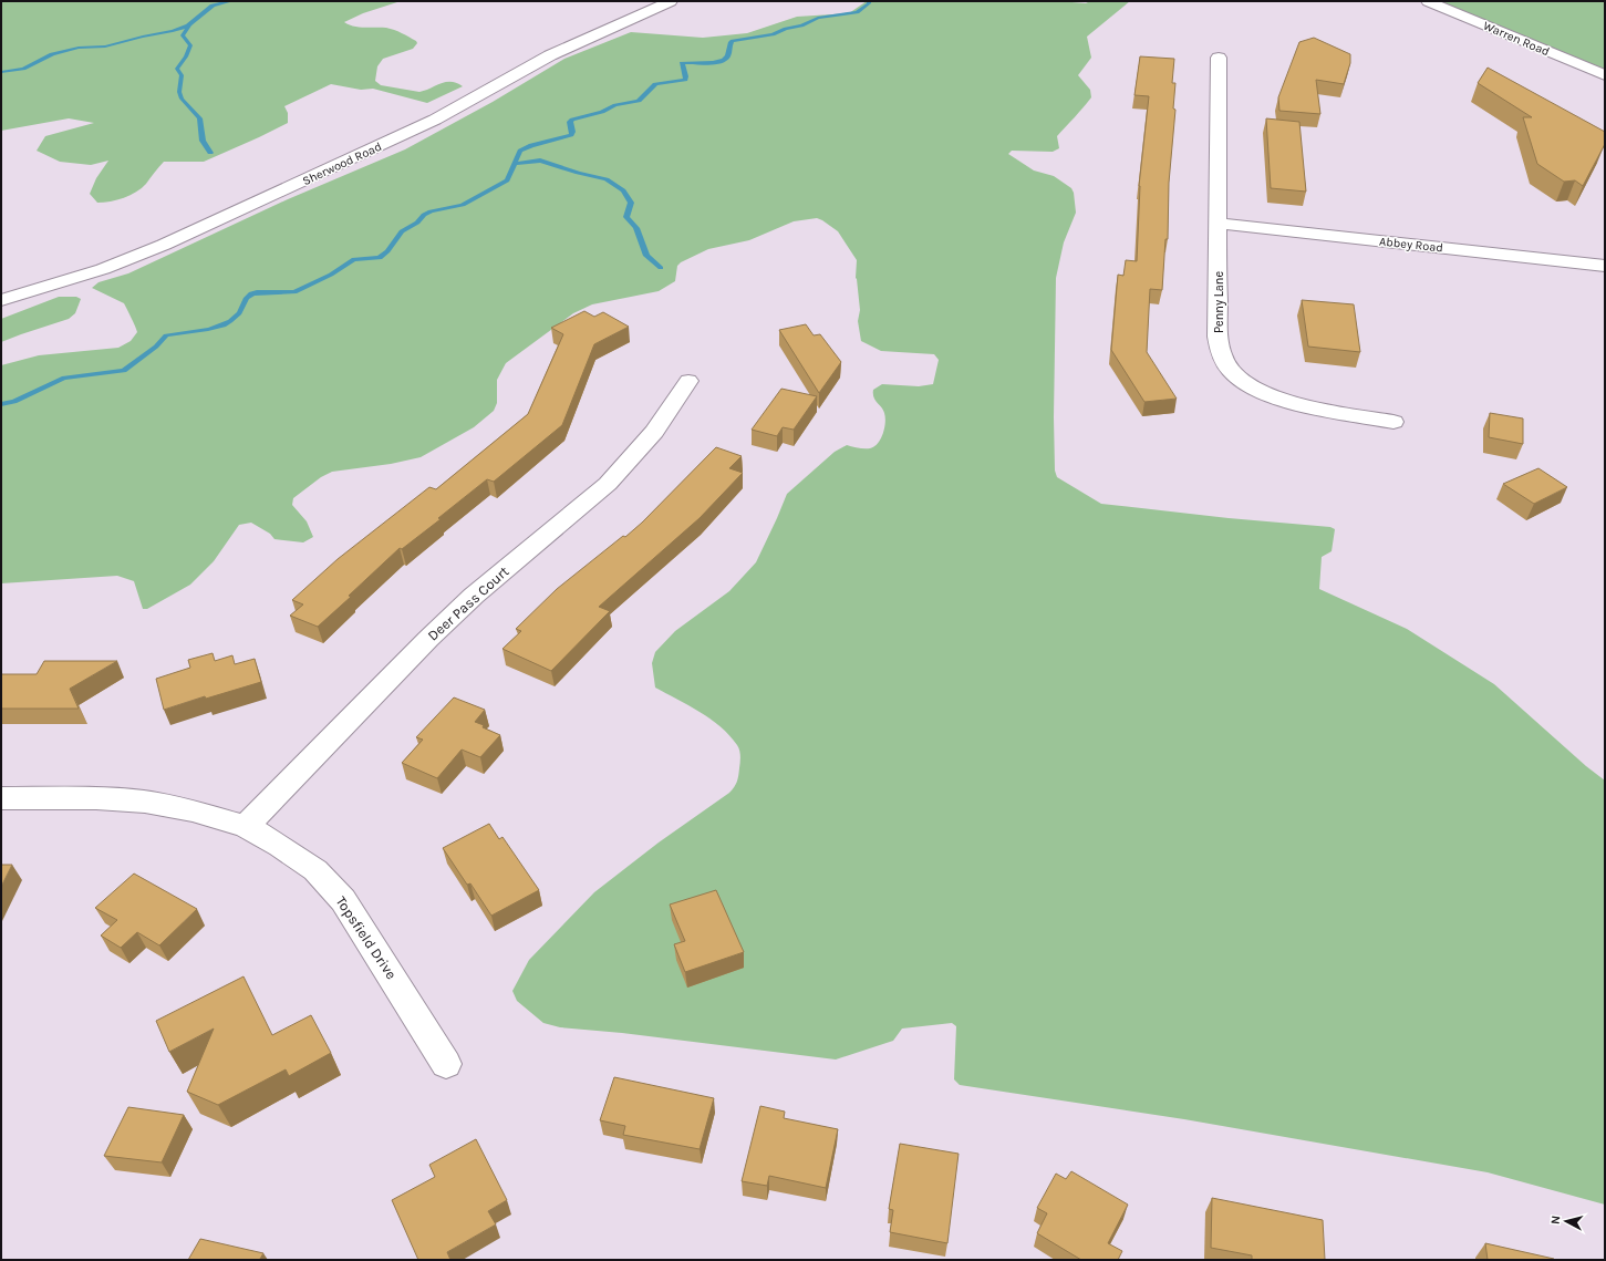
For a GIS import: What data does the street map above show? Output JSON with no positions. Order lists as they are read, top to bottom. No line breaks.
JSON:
{"streets":{"street":["Warren Road","Sherwood Road","Abbey Road","Penny Lane","Deer Pass Court","Topsfield Drive"]},"crossings":[["Abbey Road","Penny Lane"],["Deer Pass Court","Topsfield Drive"]],"north":"left"}
